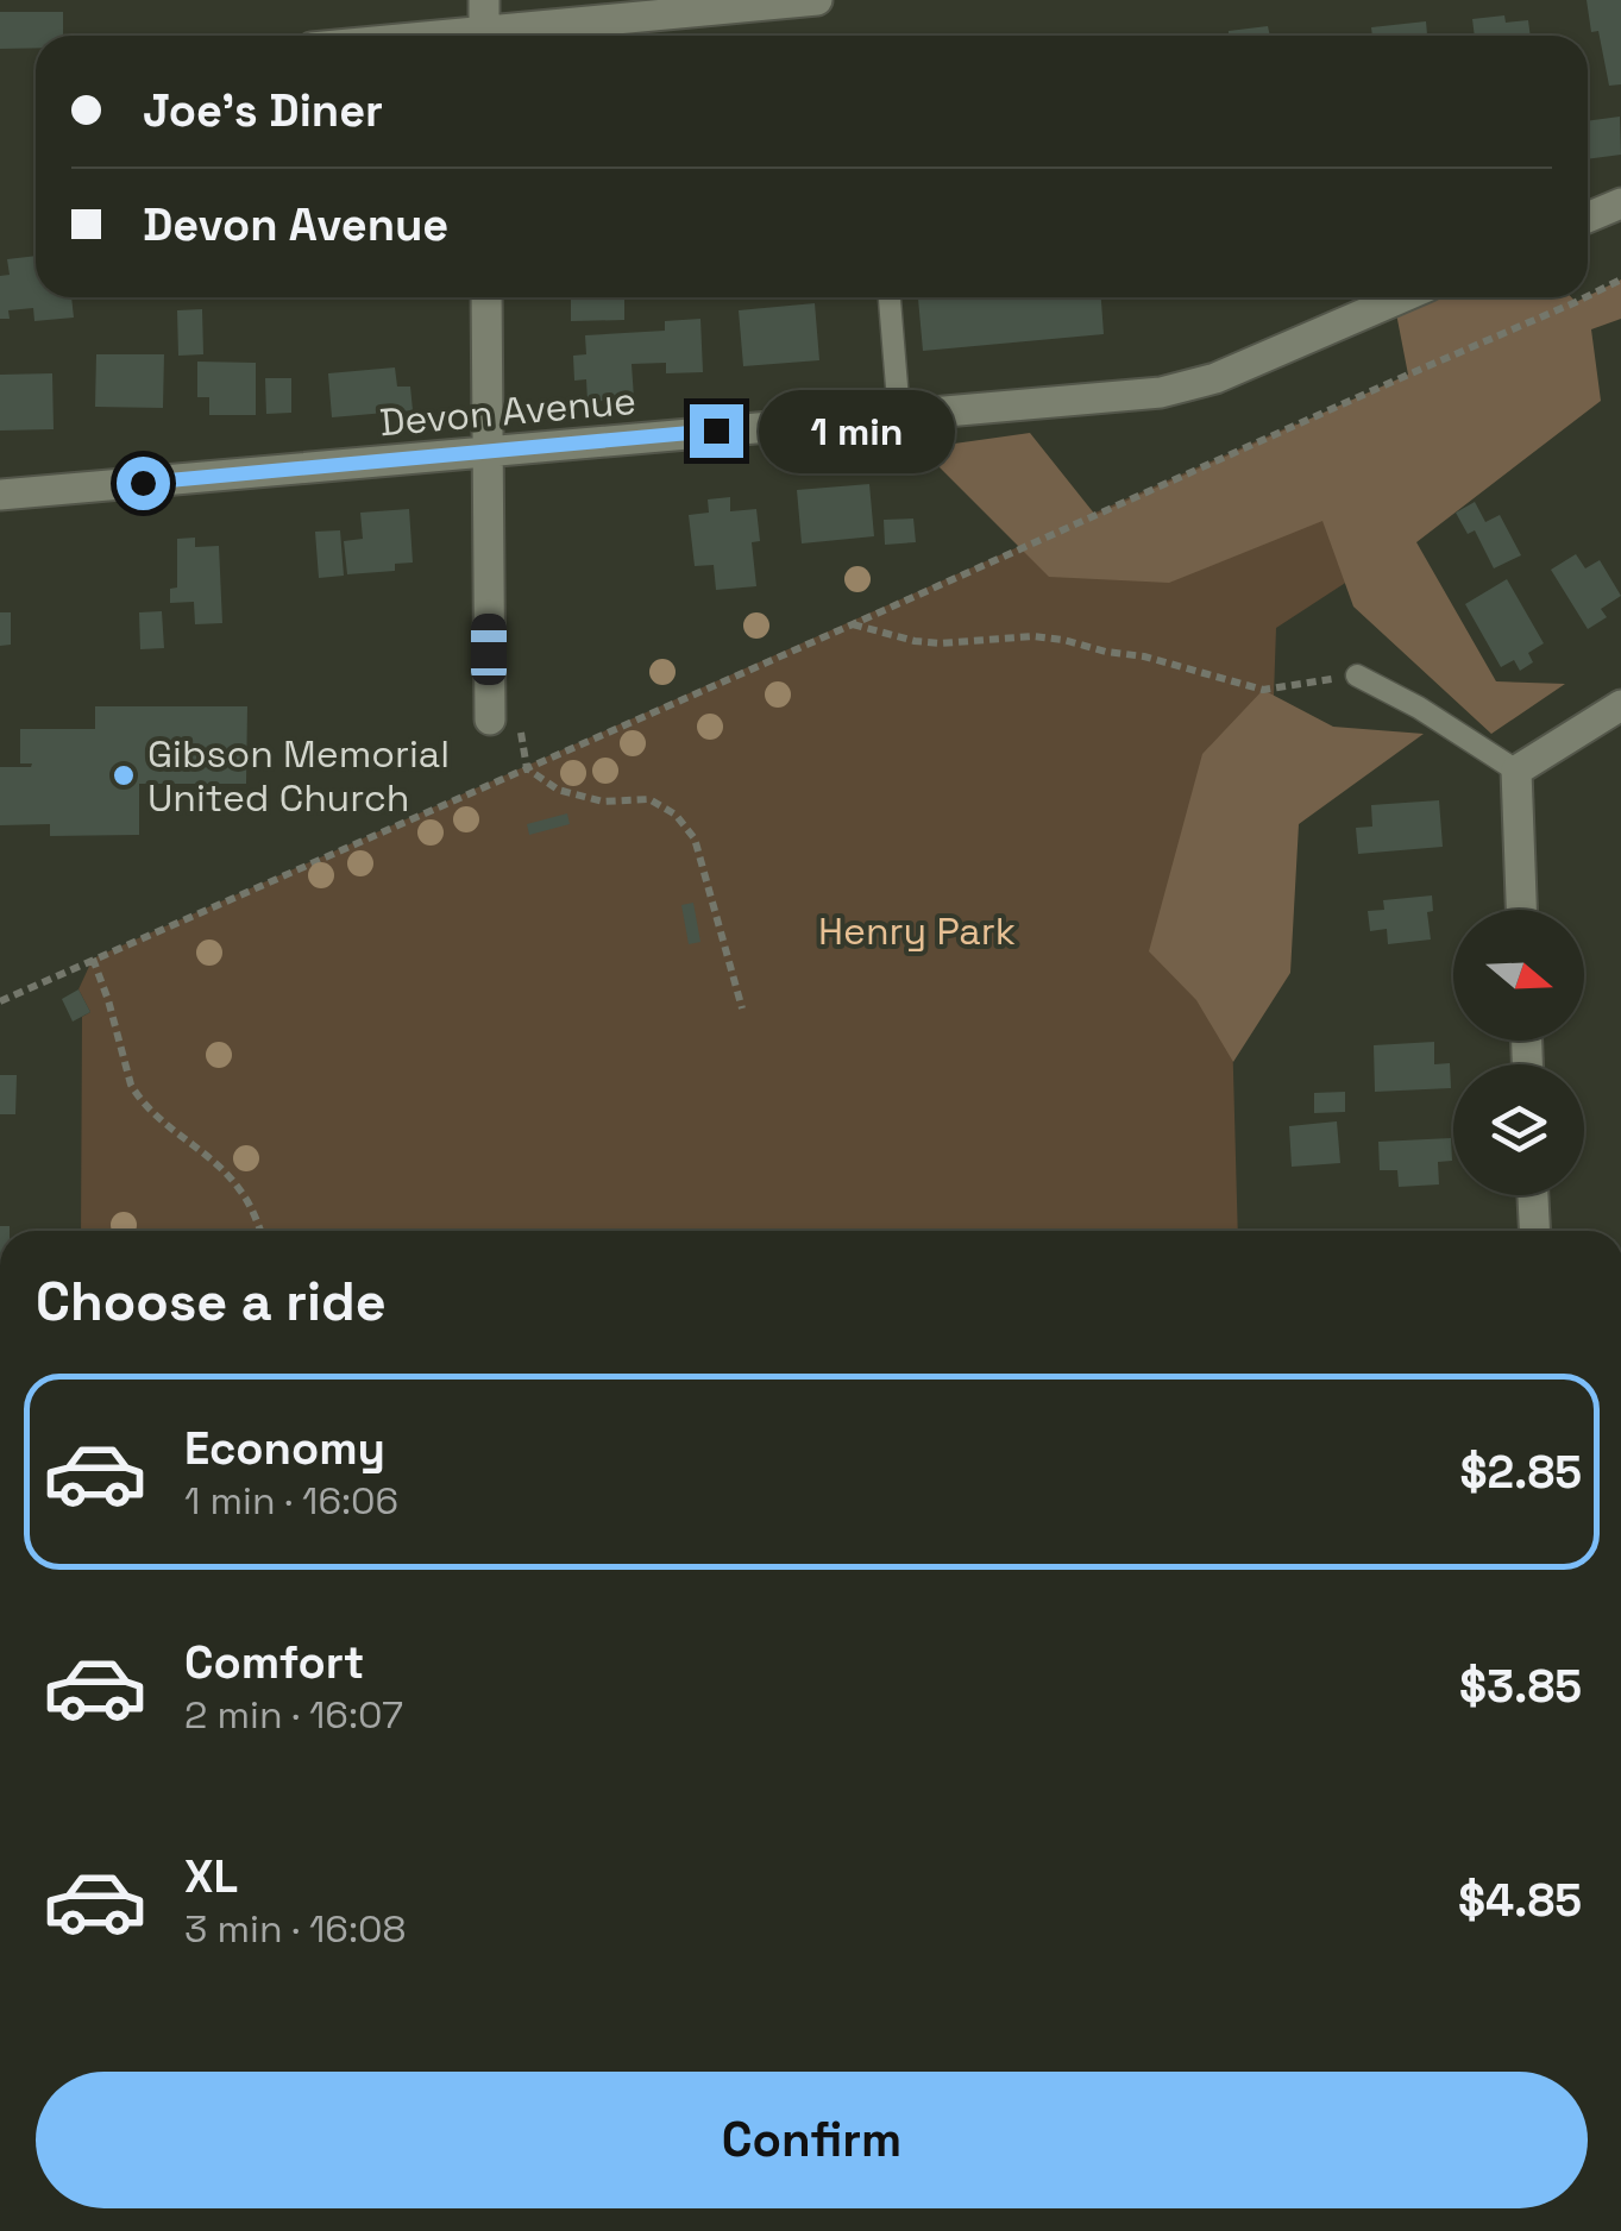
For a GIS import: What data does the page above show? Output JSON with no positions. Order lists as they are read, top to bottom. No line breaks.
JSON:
{"streets":{"street":["Devon Avenue"]},"parks":["Henry Park"],"places":["Gibson Memorial United Church"],"north":"right","page":{"banner":["Joe's Diner","Devon Avenue"],"bubble":"1 min","heading":"Choose a ride","list":[{"name":"Economy","note":"1 min · 16:06","value":"$2.85"},{"name":"Comfort","note":"2 min · 16:07","value":"$3.85"},{"name":"XL","note":"3 min · 16:08","value":"$4.85"}],"buttons":"Confirm"}}
